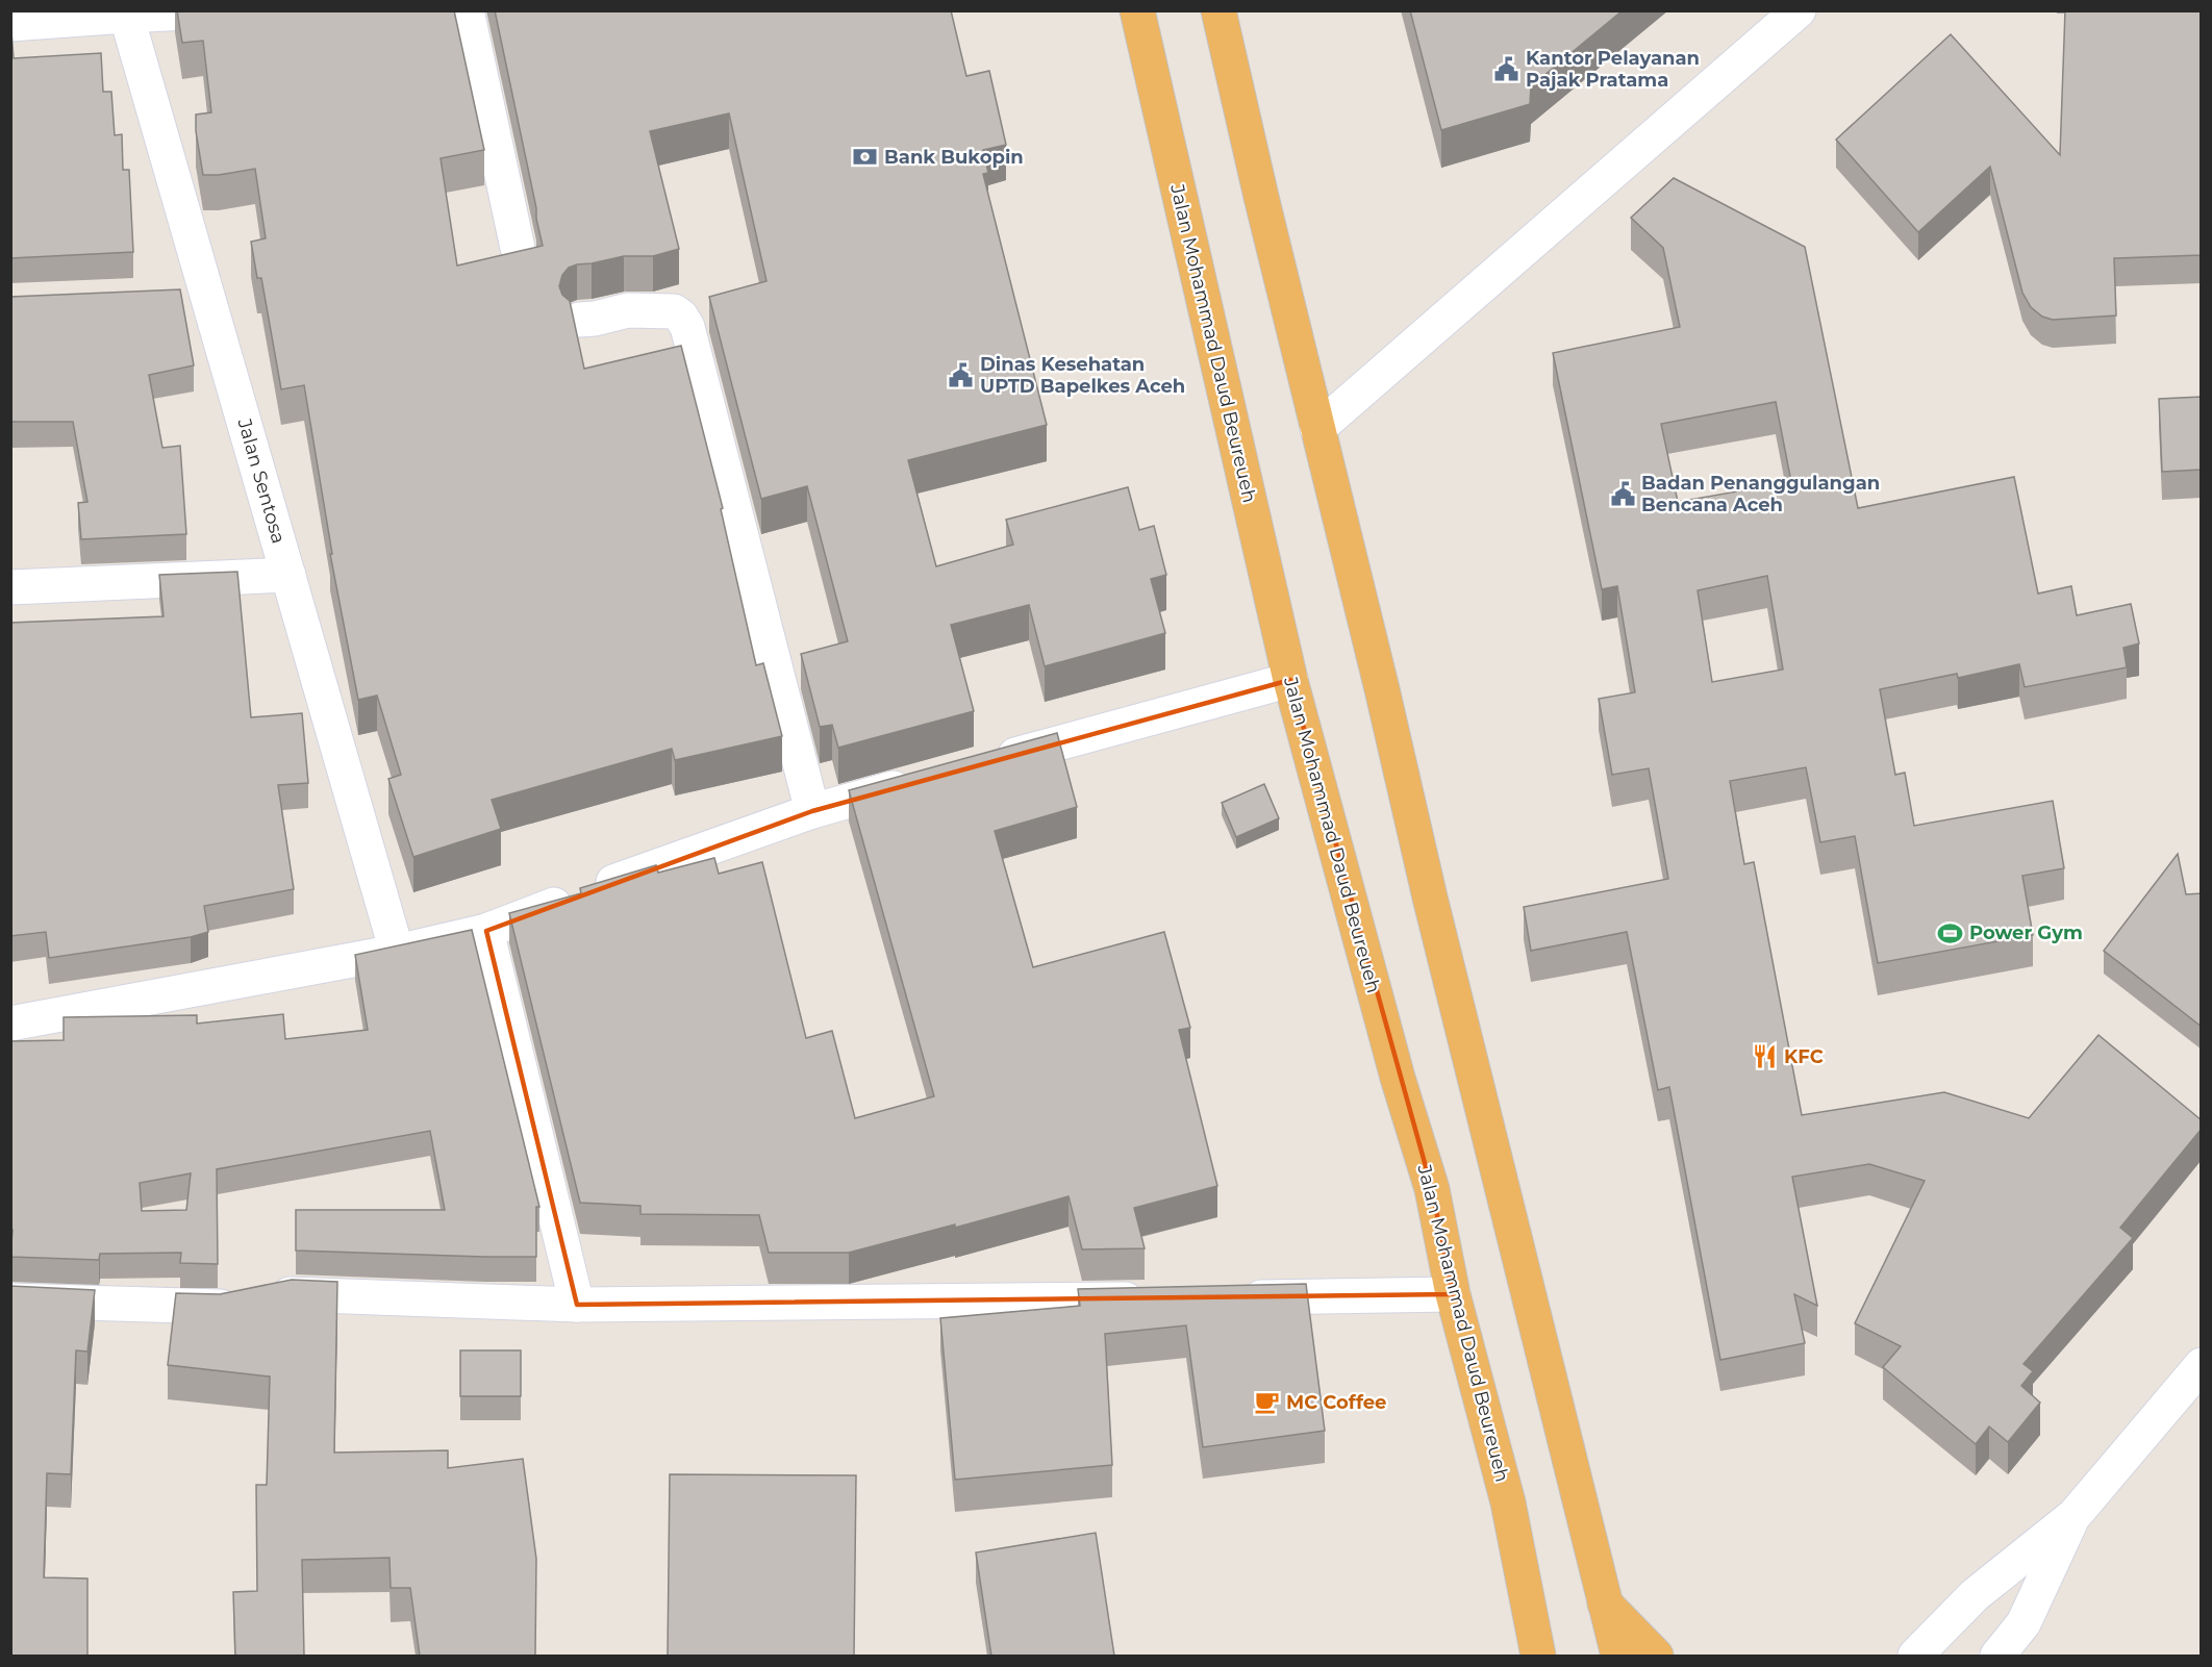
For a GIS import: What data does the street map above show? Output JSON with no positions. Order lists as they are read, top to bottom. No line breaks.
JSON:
{"streets":{"highway":["Jalan Mohammad Daud Beureueh"],"street":["Jalan Sentosa"]},"places":{"public building":["Kantor Pelayanan Pajak Pratama","Dinas Kesehatan UPTD Bapelkes Aceh","Badan Penanggulangan Bencana Aceh"],"bank":["Bank Bukopin"],"sports":["Power Gym"],"restaurant":["KFC"],"cafe":["MC Coffee"]}}
